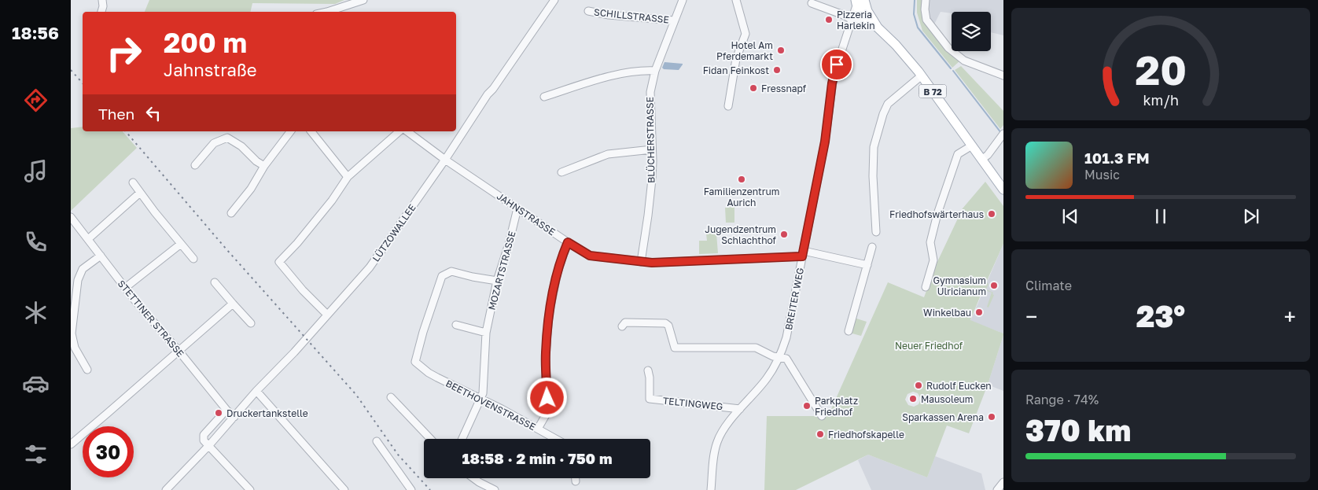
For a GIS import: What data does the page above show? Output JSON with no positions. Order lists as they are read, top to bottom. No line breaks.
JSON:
{"streets":{"main road":["B 72"],"street":["SCHILLSTRASSE","BLÜCHERSTRASSE","JAHNSTRASSE","LÜTZOWALLEE","MOZARTSTRASSE","BREITER WEG","STETTINER STRASSE","TELTINGWEG","BEETHOVENSTRASSE"]},"crossings":[["SCHILLSTRASSE","BLÜCHERSTRASSE"],["B 72","BREITER WEG"],["BLÜCHERSTRASSE","JAHNSTRASSE"],["JAHNSTRASSE","LÜTZOWALLEE"],["JAHNSTRASSE","MOZARTSTRASSE"],["JAHNSTRASSE","BREITER WEG"],["LÜTZOWALLEE","STETTINER STRASSE"],["MOZARTSTRASSE","BEETHOVENSTRASSE"],["BREITER WEG","TELTINGWEG"]],"parks":["Neuer Friedhof"],"places":["Pizzeria Harlekin","Hotel Am Pferdemarkt","Fidan Feinkost","Fressnapf","Familienzentrum Aurich","Friedhofswärterhaus","Jugendzentrum Schlachthof","Gymnasium Ulricianum","Winkelbau","Rudolf Eucken","Mausoleum","Parkplatz Friedhof","Druckertankstelle","Sparkassen Arena","Friedhofskapelle"],"page":{"tabs":"18:56","turn":["200 m","Jahnstraße"],"then":"Then","song":["101.3 FM","Music"],"tile":["Climate",["Range · 74%","370 km"]],"heat":["−","23°","+"],"limit":"30","trip":"18:58 · 2 min · 750 m","gauge":["20","km/h"]}}
